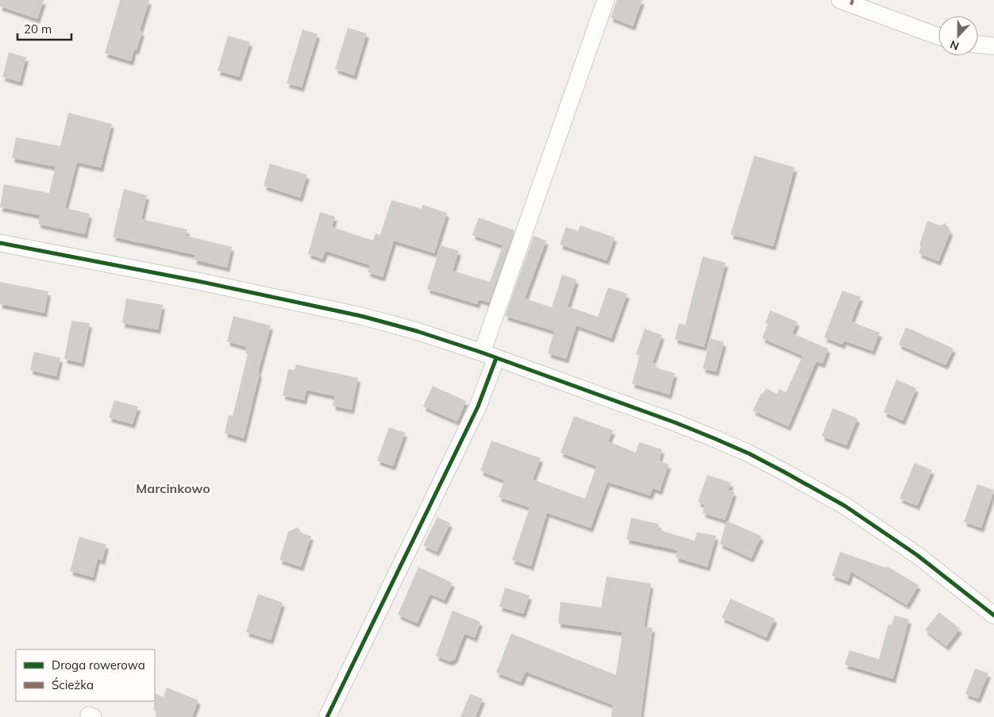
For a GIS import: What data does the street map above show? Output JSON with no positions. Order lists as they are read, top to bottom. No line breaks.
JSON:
{"districts":["Marcinkowo"],"legend":["Droga rowerowa","Ścieżka"],"scale_bar":"20 m","north":"bottom"}
